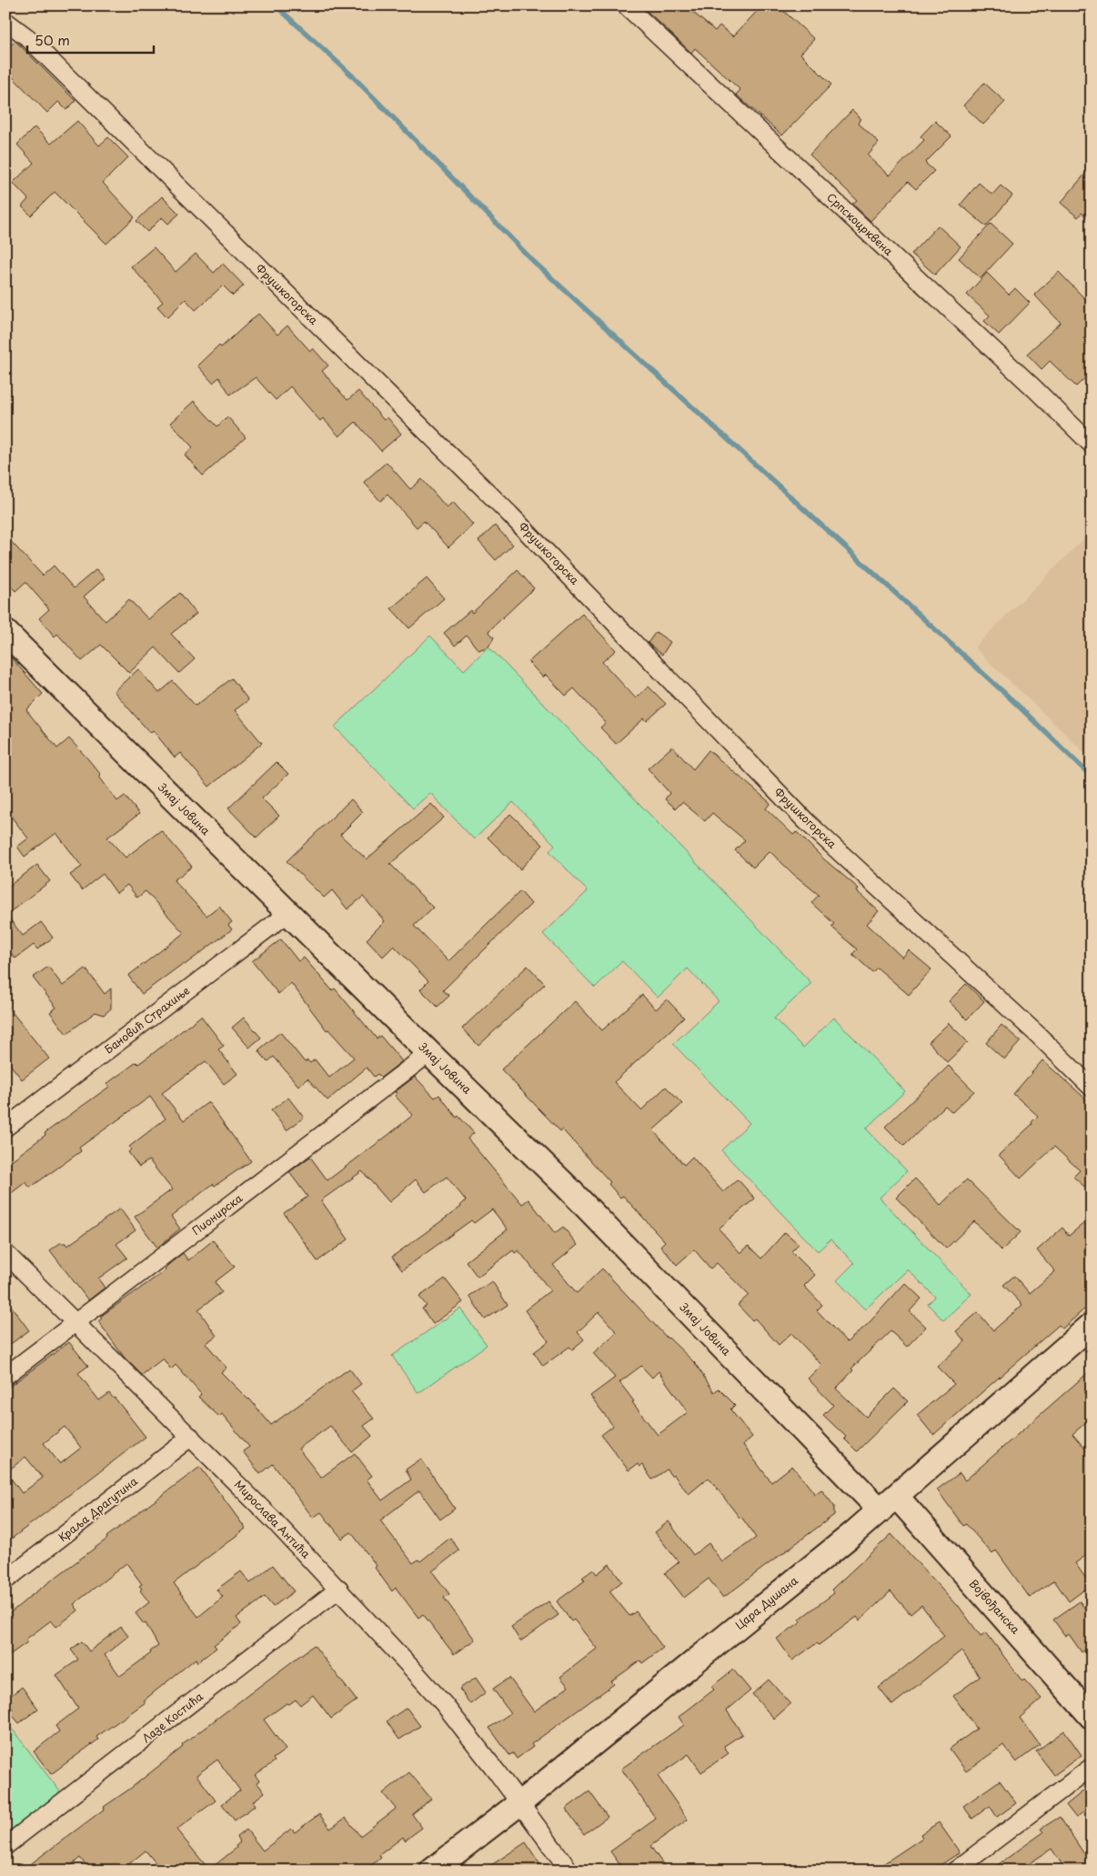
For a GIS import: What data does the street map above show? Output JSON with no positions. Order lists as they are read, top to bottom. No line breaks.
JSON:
{"streets":{"street":["Српскоцрквена","Фрушкогорска","Змај Јовина","Бановић Страхиње","Пионирска","Краља Драгутина","Мирослава Антића","Цара Душана","Војвођанска","Лазе Костића"]},"crossings":[["Змај Јовина","Бановић Страхиње"],["Змај Јовина","Пионирска"],["Змај Јовина","Цара Душана"],["Змај Јовина","Војвођанска"],["Пионирска","Мирослава Антића"],["Краља Драгутина","Мирослава Антића"],["Мирослава Антића","Цара Душана"],["Мирослава Антића","Лазе Костића"],["Цара Душана","Војвођанска"]],"scale_bar":"50 m"}
